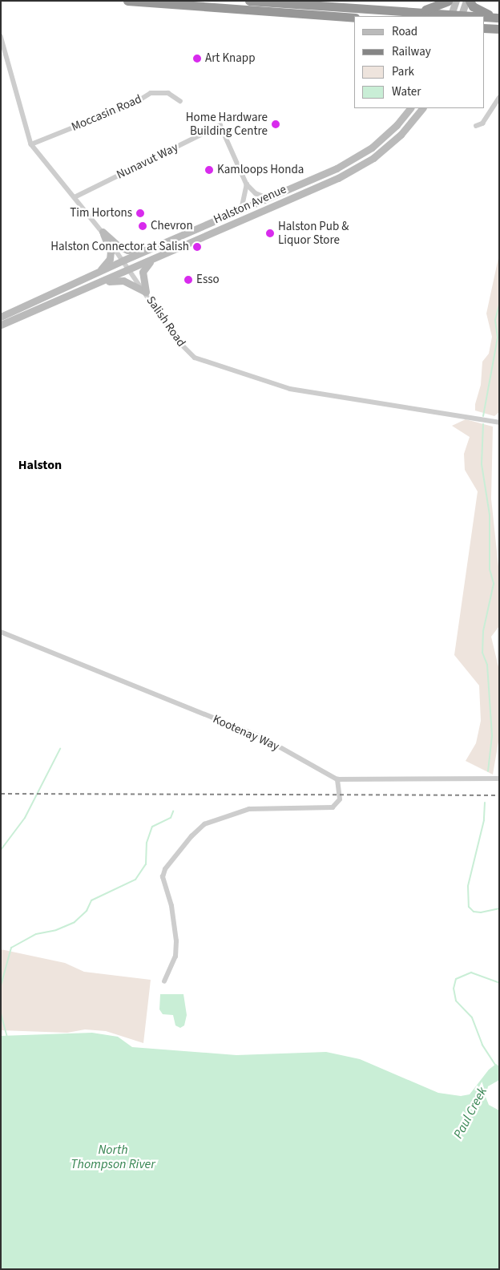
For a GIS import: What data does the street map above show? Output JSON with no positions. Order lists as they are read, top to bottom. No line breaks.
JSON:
{"streets":{"main road":["Halston Avenue"],"street":["Moccasin Road","Nunavut Way","Salish Road","Kootenay Way"]},"crossings":[["Moccasin Road","Salish Road"],["Nunavut Way","Salish Road"],["Halston Avenue","Salish Road"]],"districts":["Halston"],"water":["Paul Creek","North Thompson River"],"places":["Art Knapp","Home Hardware Building Centre","Kamloops Honda","Tim Hortons","Chevron","Halston Pub & Liquor Store","Halston Connector at Salish","Esso"],"legend":["Road","Railway","Park","Water"]}
